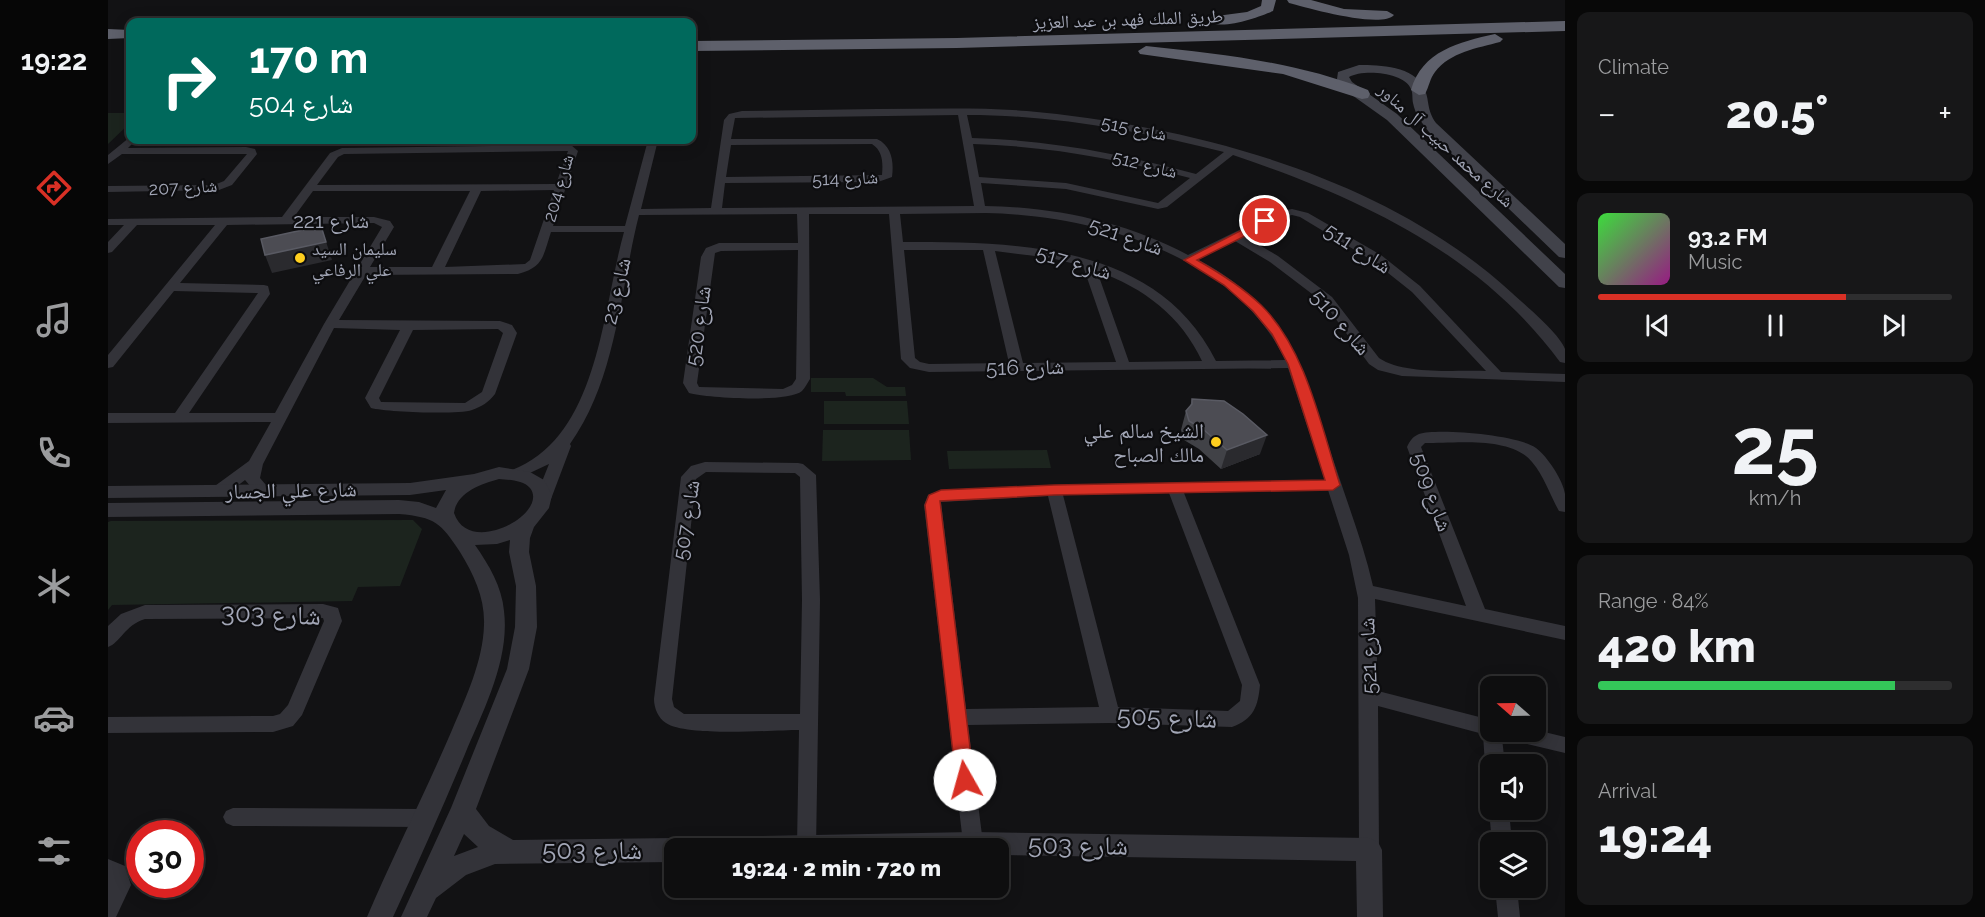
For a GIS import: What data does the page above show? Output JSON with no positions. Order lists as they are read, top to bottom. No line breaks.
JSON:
{"streets":{"highway":["طريق الملك فهد بن عبد العزيز"],"main road":["شارع محمد حبيب آل مناور"],"street":["شارع 515","شارع 512","شارع 514","شارع 207","شارع 204","شارع 221","شارع 521","شارع 511","شارع 517","شارع 23","شارع 510","شارع 520","شارع 516","شارع علي الجسار","شارع 509","شارع 507","شارع 303","شارع 505","شارع 503"]},"crossings":[["شارع 515","شارع 514"],["شارع 515","شارع 521"],["شارع 204","شارع 221"],["شارع 221","شارع علي الجسار"],["شارع 521","شارع 511"],["شارع 521","شارع 23"],["شارع 521","شارع 520"],["شارع 521","شارع 516"],["شارع 521","شارع 503"],["شارع 511","شارع 510"],["شارع 517","شارع 516"],["شارع 23","شارع علي الجسار"]],"places":["سليمان السيد علي الرفاعي","الشيخ سالم علي مالك الصباح"],"north":"left","page":{"tabs":"19:22","tile":["Climate",["25","km/h"],["Range · 84%","420 km"],["Arrival","19:24"]],"turn":["170 m","شارع 504"],"heat":["−","20.5°","+"],"song":["93.2 FM","Music"],"limit":"30","trip":"19:24 · 2 min · 720 m"}}
